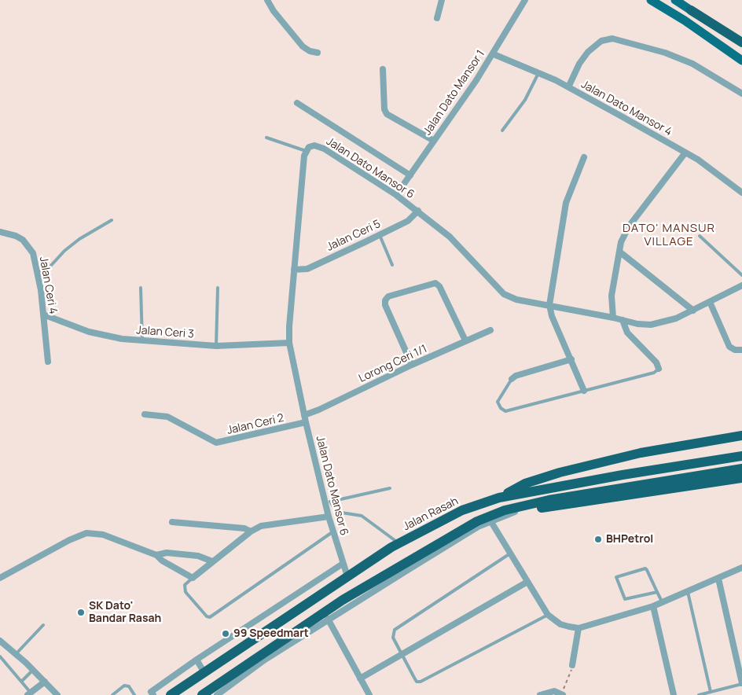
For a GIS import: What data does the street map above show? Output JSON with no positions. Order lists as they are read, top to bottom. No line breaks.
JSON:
{"streets":{"highway":["Jalan Rasah"],"street":["Jalan Dato Mansor 1","Jalan Dato Mansor 4","Jalan Dato Mansor 6","Jalan Ceri 5","Jalan Ceri 4","Jalan Ceri 3","Lorong Ceri 1/1","Jalan Ceri 2"]},"crossings":[["Jalan Dato Mansor 1","Jalan Dato Mansor 4"],["Jalan Dato Mansor 1","Jalan Dato Mansor 6"],["Jalan Dato Mansor 6","Jalan Ceri 5"],["Jalan Dato Mansor 6","Jalan Ceri 3"],["Jalan Dato Mansor 6","Lorong Ceri 1/1"],["Jalan Dato Mansor 6","Jalan Ceri 2"],["Jalan Dato Mansor 6","Jalan Rasah"],["Jalan Ceri 4","Jalan Ceri 3"]],"districts":["DATO' MANSUR VILLAGE"],"places":["BHPetrol","SK Dato' Bandar Rasah","99 Speedmart"]}
